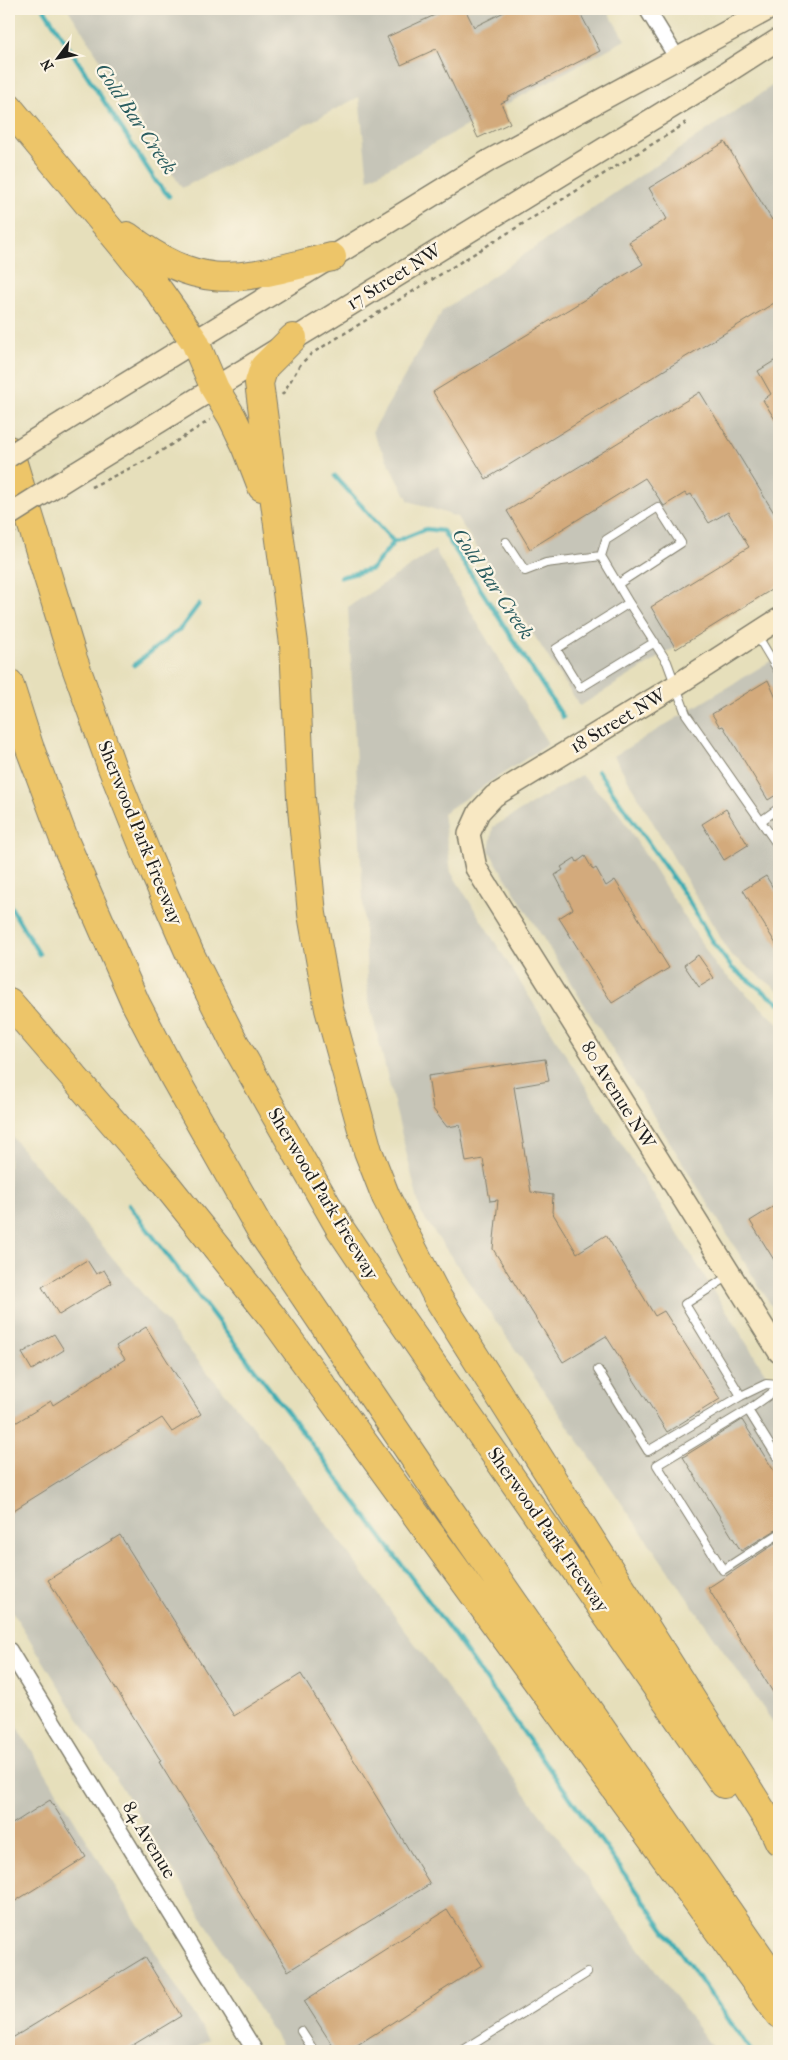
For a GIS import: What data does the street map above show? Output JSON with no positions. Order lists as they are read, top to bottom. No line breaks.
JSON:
{"streets":{"highway":["Sherwood Park Freeway"],"main road":["17 Street NW","18 Street NW","80 Avenue NW"],"street":["84 Avenue"]},"crossings":[["18 Street NW","80 Avenue NW"]],"water":["Gold Bar Creek"],"north":"bottom left"}
